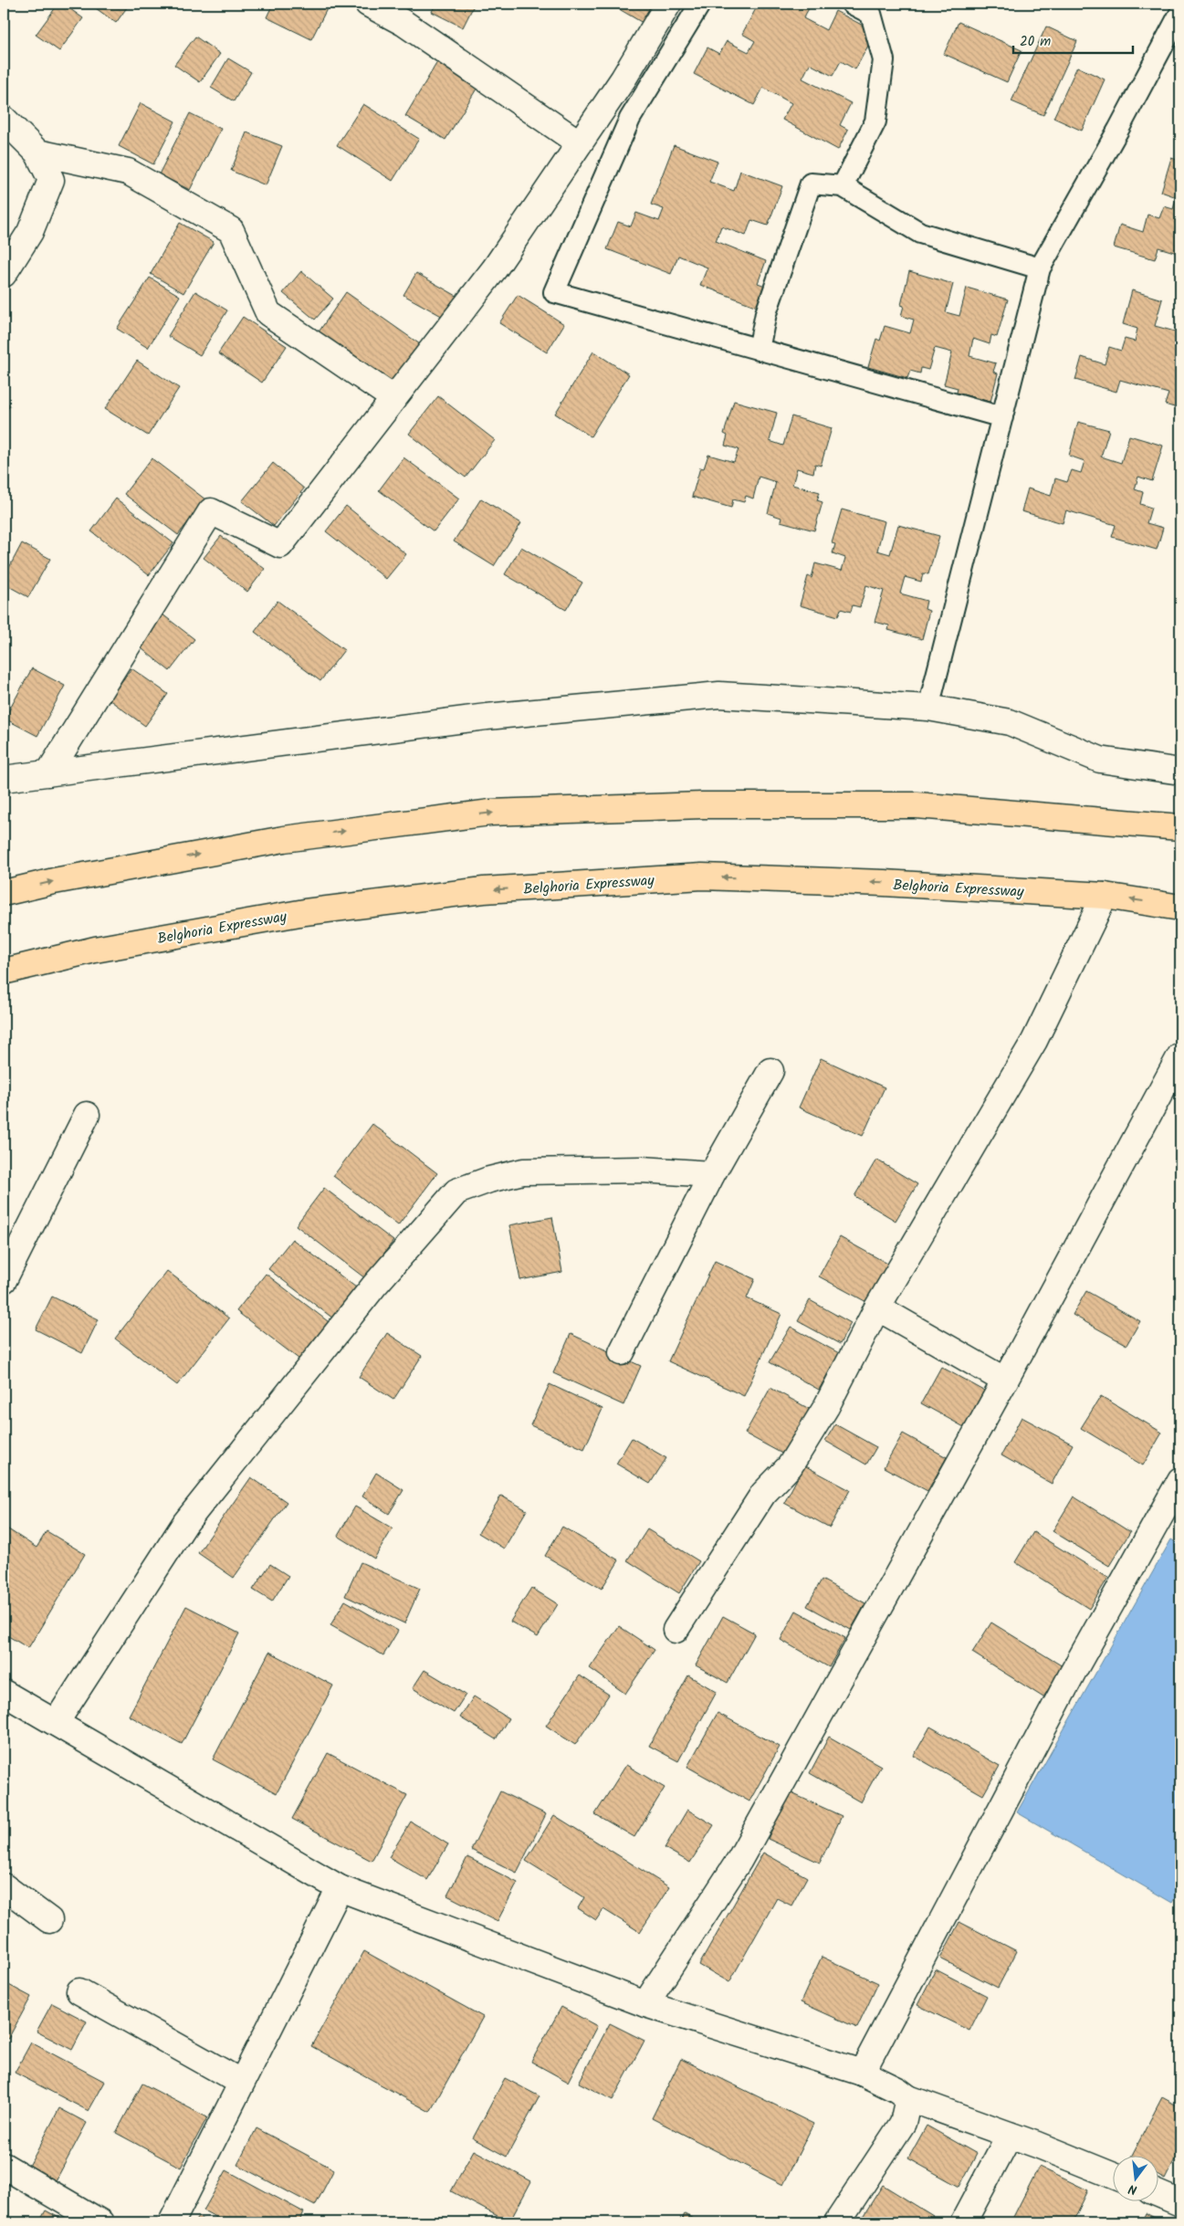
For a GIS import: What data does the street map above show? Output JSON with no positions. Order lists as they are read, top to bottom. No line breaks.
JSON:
{"streets":{"highway":["Belghoria Expressway"]},"scale_bar":"20 m","north":"bottom"}
